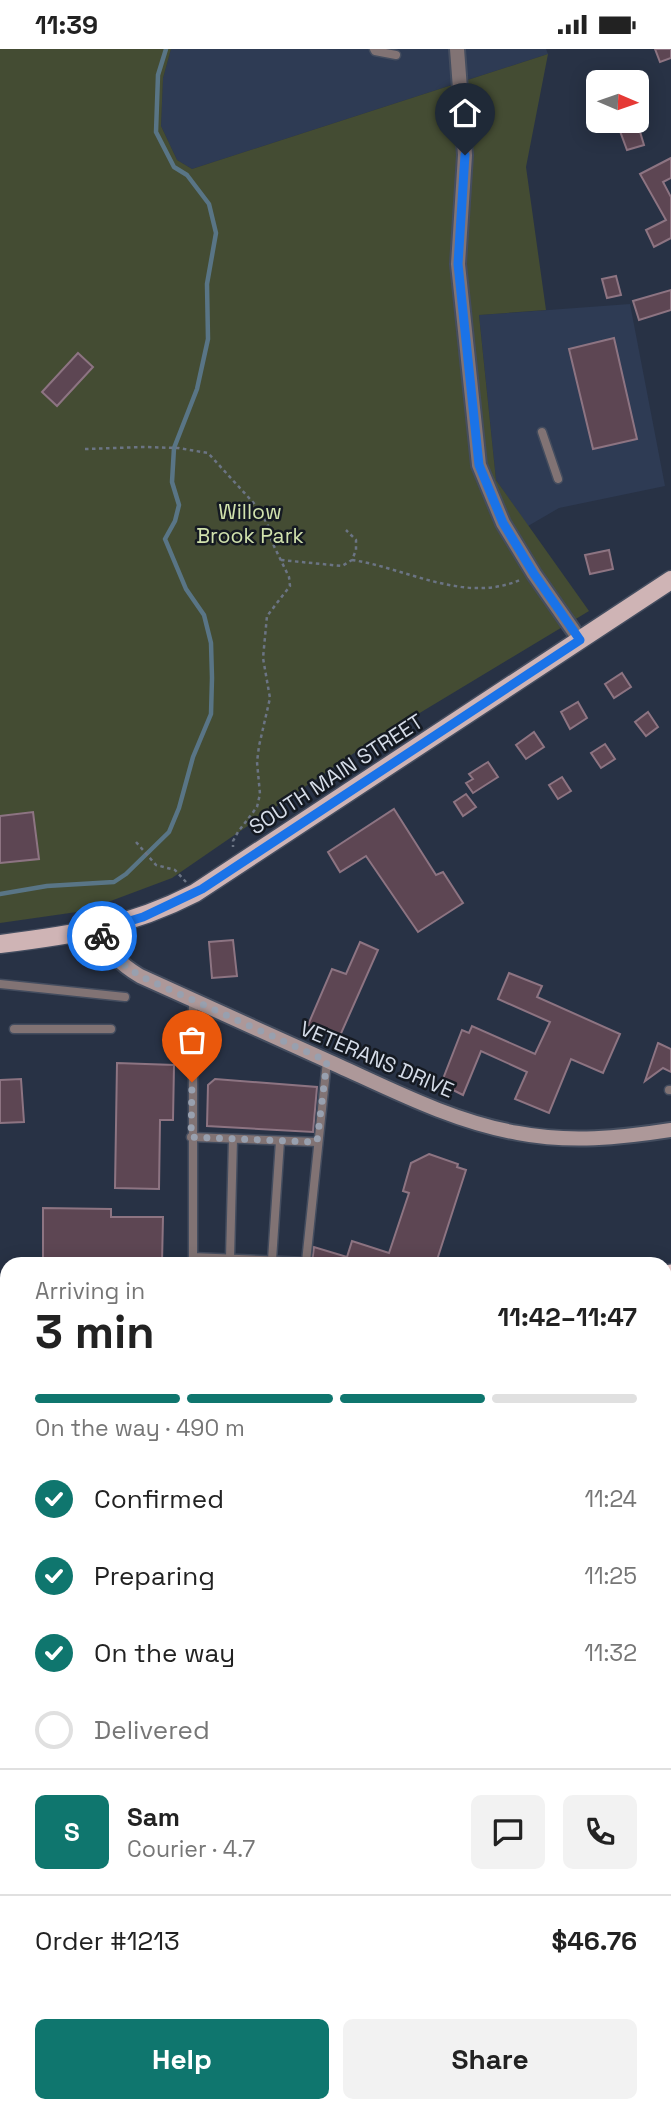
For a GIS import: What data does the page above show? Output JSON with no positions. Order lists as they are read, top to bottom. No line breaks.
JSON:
{"streets":{"main road":["SOUTH MAIN STREET"],"street":["VETERANS DRIVE"]},"crossings":[["SOUTH MAIN STREET","VETERANS DRIVE"]],"parks":["Willow Brook Park"],"north":"right","page":{"status":"11:39","heading":["3 min","Arriving in","11:42–11:47"],"panel":["Sam","Courier · 4.7","Order #1213","$46.76"],"bar":"On the way · 490 m","list":[["Confirmed","11:24"],["Preparing","11:25"],["On the way","11:32"],"Delivered"],"round":"S","buttons":["Help","Share"]}}
